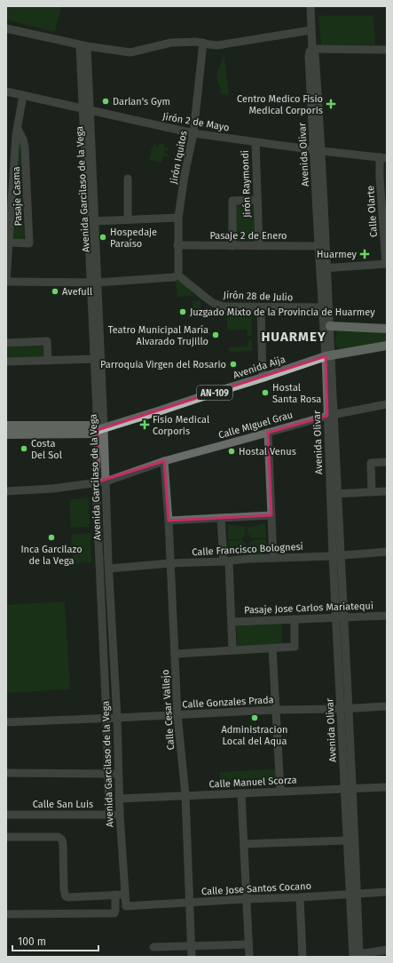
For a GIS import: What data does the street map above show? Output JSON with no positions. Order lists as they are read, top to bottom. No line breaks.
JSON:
{"streets":{"main road":["Avenida Aija","AN-109"],"street":["Jirón 2 de Mayo","Avenida Olivar","Jirón Iquitos","Jirón Raymondi","Avenida Garcilaso de la Vega","Pasaje Casma","Calle Olarte","Pasaje 2 de Enero","Jirón 28 de Julio","Calle MIguel Grau","Calle Francisco Bolognesi","Pasaje Jose Carlos Mariatequi","Calle Gonzales Prada","Calle Cesar Vallejo","Calle Manuel Scorza","Calle San Luis","Calle Jose Santos Cocano"]},"crossings":[["Jirón 2 de Mayo","Avenida Olivar"],["Jirón 2 de Mayo","Jirón Iquitos"],["Jirón 2 de Mayo","Jirón Raymondi"],["Jirón 2 de Mayo","Avenida Garcilaso de la Vega"],["Jirón 2 de Mayo","Pasaje Casma"],["Jirón 2 de Mayo","Calle Olarte"],["Avenida Olivar","Pasaje 2 de Enero"],["Avenida Olivar","Jirón 28 de Julio"],["Avenida Olivar","Avenida Aija"],["Avenida Olivar","AN-109"],["Avenida Olivar","Calle MIguel Grau"],["Avenida Olivar","Calle Francisco Bolognesi"],["Avenida Olivar","Pasaje Jose Carlos Mariatequi"],["Avenida Olivar","Calle Gonzales Prada"],["Avenida Olivar","Calle Manuel Scorza"],["Avenida Olivar","Calle Jose Santos Cocano"],["Jirón Iquitos","Pasaje 2 de Enero"],["Jirón Iquitos","Jirón 28 de Julio"],["Jirón Raymondi","Pasaje 2 de Enero"],["Avenida Garcilaso de la Vega","Avenida Aija"],["Avenida Garcilaso de la Vega","Calle MIguel Grau"],["Avenida Garcilaso de la Vega","Calle Francisco Bolognesi"],["Avenida Garcilaso de la Vega","Calle Gonzales Prada"],["Avenida Garcilaso de la Vega","Calle Manuel Scorza"],["Avenida Garcilaso de la Vega","Calle San Luis"],["Avenida Garcilaso de la Vega","Calle Jose Santos Cocano"],["Avenida Aija","AN-109"],["Calle MIguel Grau","Calle Cesar Vallejo"],["Calle Francisco Bolognesi","Calle Cesar Vallejo"],["Calle Gonzales Prada","Calle Cesar Vallejo"],["Calle Cesar Vallejo","Calle Manuel Scorza"],["Calle Cesar Vallejo","Calle Jose Santos Cocano"]],"districts":["HUARMEY"],"places":{"other":["Darlan's Gym","Hospedaje Paraíso","Avefull","Juzgado Mixto de la Provincia de Huarmey","Teatro Municipal María Alvarado Trujillo","Parroquia Virgen del Rosario","Hostal Santa Rosa","Costa Del Sol","Hostal Venus","Inca Garcilazo de la Vega","Administracion Local del Aqua"],"health":["Centro Medico Fisio Medical Corporis","Huarmey","Fisio Medical Corporis"]},"scale_bar":"100 m"}
